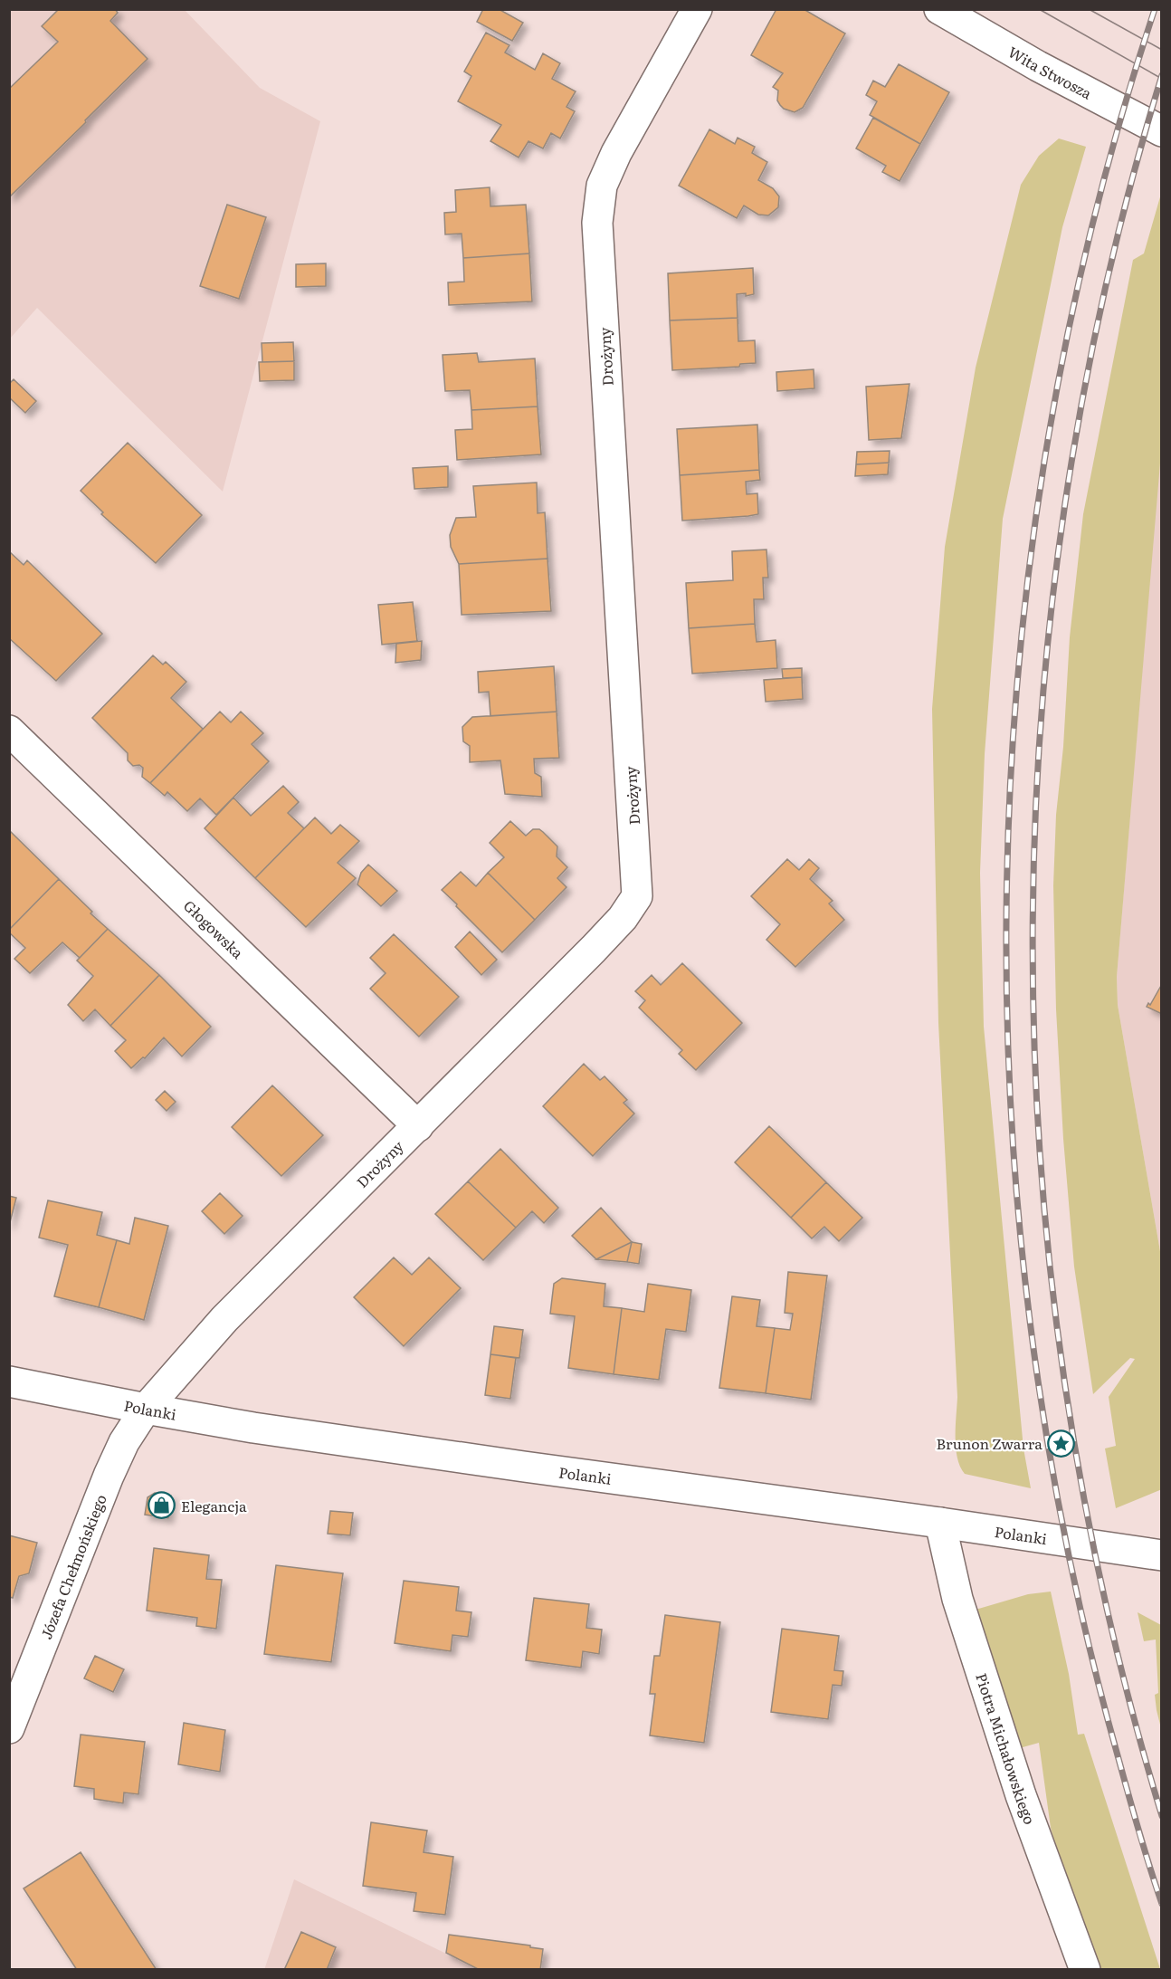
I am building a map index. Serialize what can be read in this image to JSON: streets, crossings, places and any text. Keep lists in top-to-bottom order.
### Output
{
  "streets": {
    "street": [
      "Wita Stwosza",
      "Drożyny",
      "Głogowska",
      "Polanki",
      "Józefa Chełmońskiego",
      "Piotra Michałowskiego"
    ]
  },
  "crossings": [
    ["Drożyny", "Głogowska"],
    ["Drożyny", "Polanki"],
    ["Drożyny", "Józefa Chełmońskiego"],
    ["Polanki", "Józefa Chełmońskiego"],
    ["Polanki", "Piotra Michałowskiego"]
  ],
  "places": {
    "place": ["Brunon Zwarra"],
    "shop": ["Elegancja"]
  }
}
